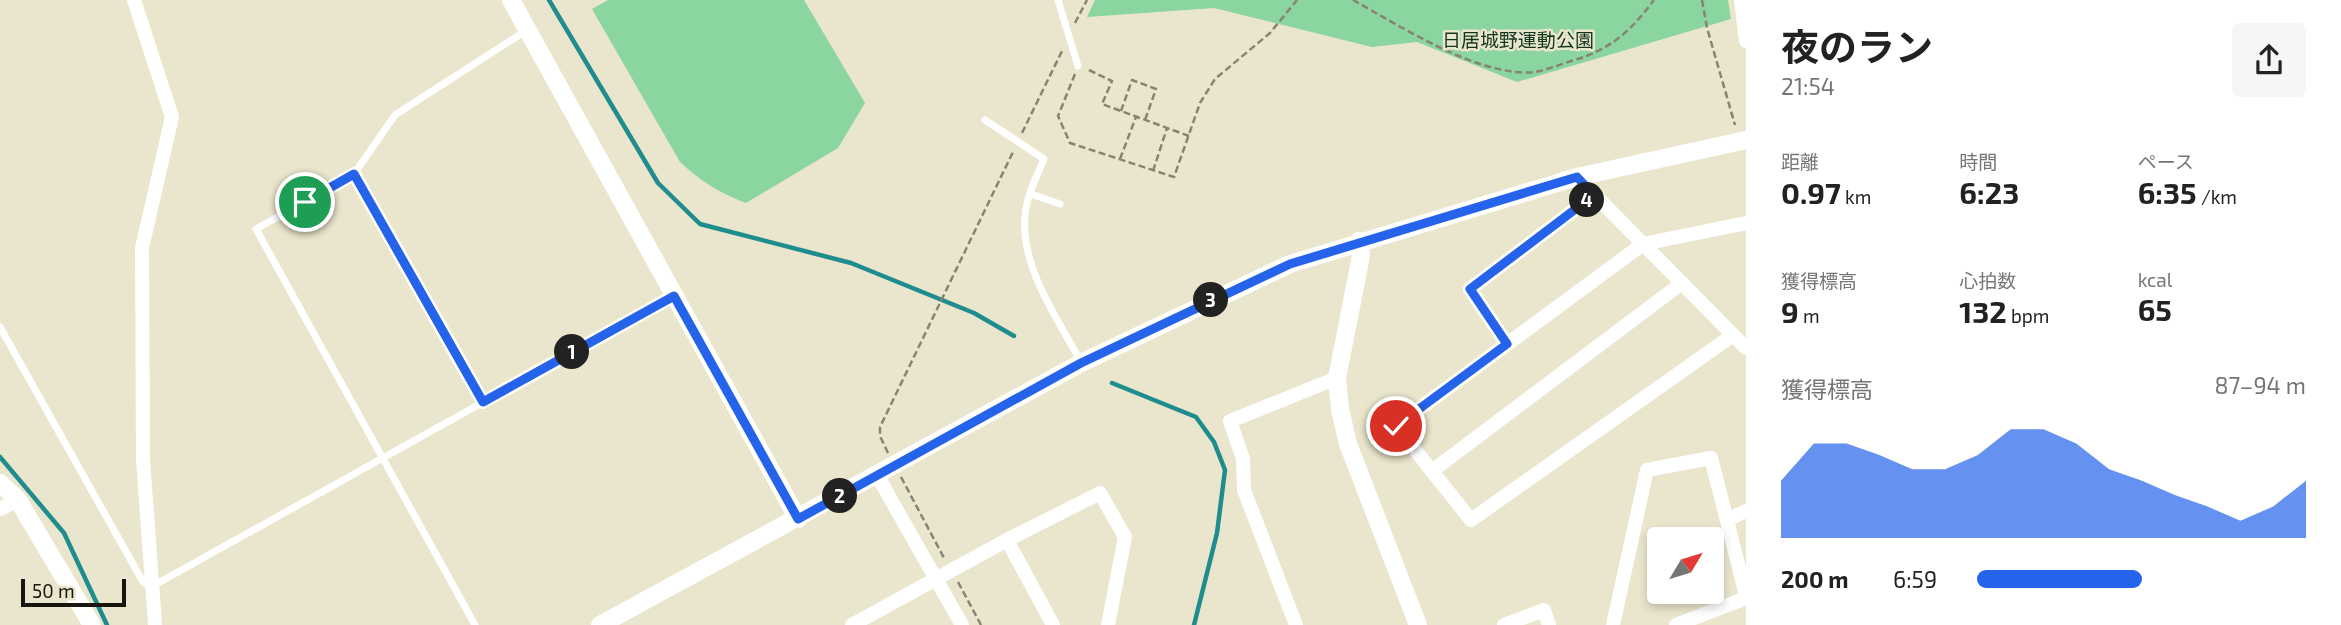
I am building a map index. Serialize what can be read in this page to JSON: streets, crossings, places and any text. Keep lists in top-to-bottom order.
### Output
{
  "parks": ["日居城野運動公園"],
  "scale_bar": "50 m",
  "north": "top right",
  "page": {
    "heading": ["夜のラン", "21:54"],
    "stats": [
      ["距離", "0.97 km"],
      ["時間", "6:23"],
      ["ペース", "6:35 /km"],
      ["獲得標高", "9 m"],
      ["心拍数", "132 bpm"],
      ["kcal", "65"]
    ],
    "pins": [
      "4",
      "3",
      "1",
      "2"
    ],
    "chart": ["獲得標高", "87–94 m"],
    "list": [
      {
        "name": "200 m",
        "note": "6:59"
      }
    ],
    "scale": "50 m"
  }
}
